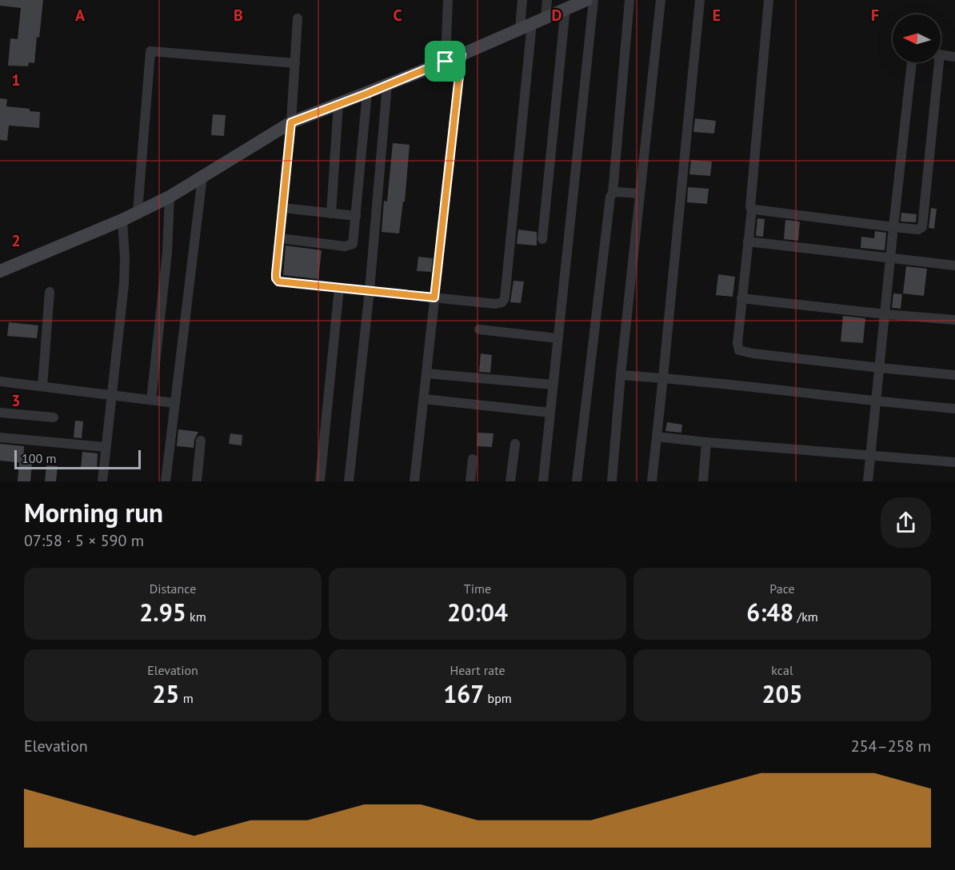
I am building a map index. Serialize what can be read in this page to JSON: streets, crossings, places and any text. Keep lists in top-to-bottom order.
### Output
{
  "scale_bar": "100 m",
  "north": "left",
  "page": {
    "scale": "100 m",
    "heading": ["Morning run", "07:58 · 5 × 590 m"],
    "stats": [
      ["Distance", "2.95 km"],
      ["Time", "20:04"],
      ["Pace", "6:48 /km"],
      ["Elevation", "25 m"],
      ["Heart rate", "167 bpm"],
      ["kcal", "205"]
    ],
    "chart": ["Elevation", "254–258 m"]
  },
  "grid": {
    "columns": [
      "A",
      "B",
      "C",
      "D",
      "E",
      "F"
    ],
    "rows": ["1", "2", "3"]
  }
}
